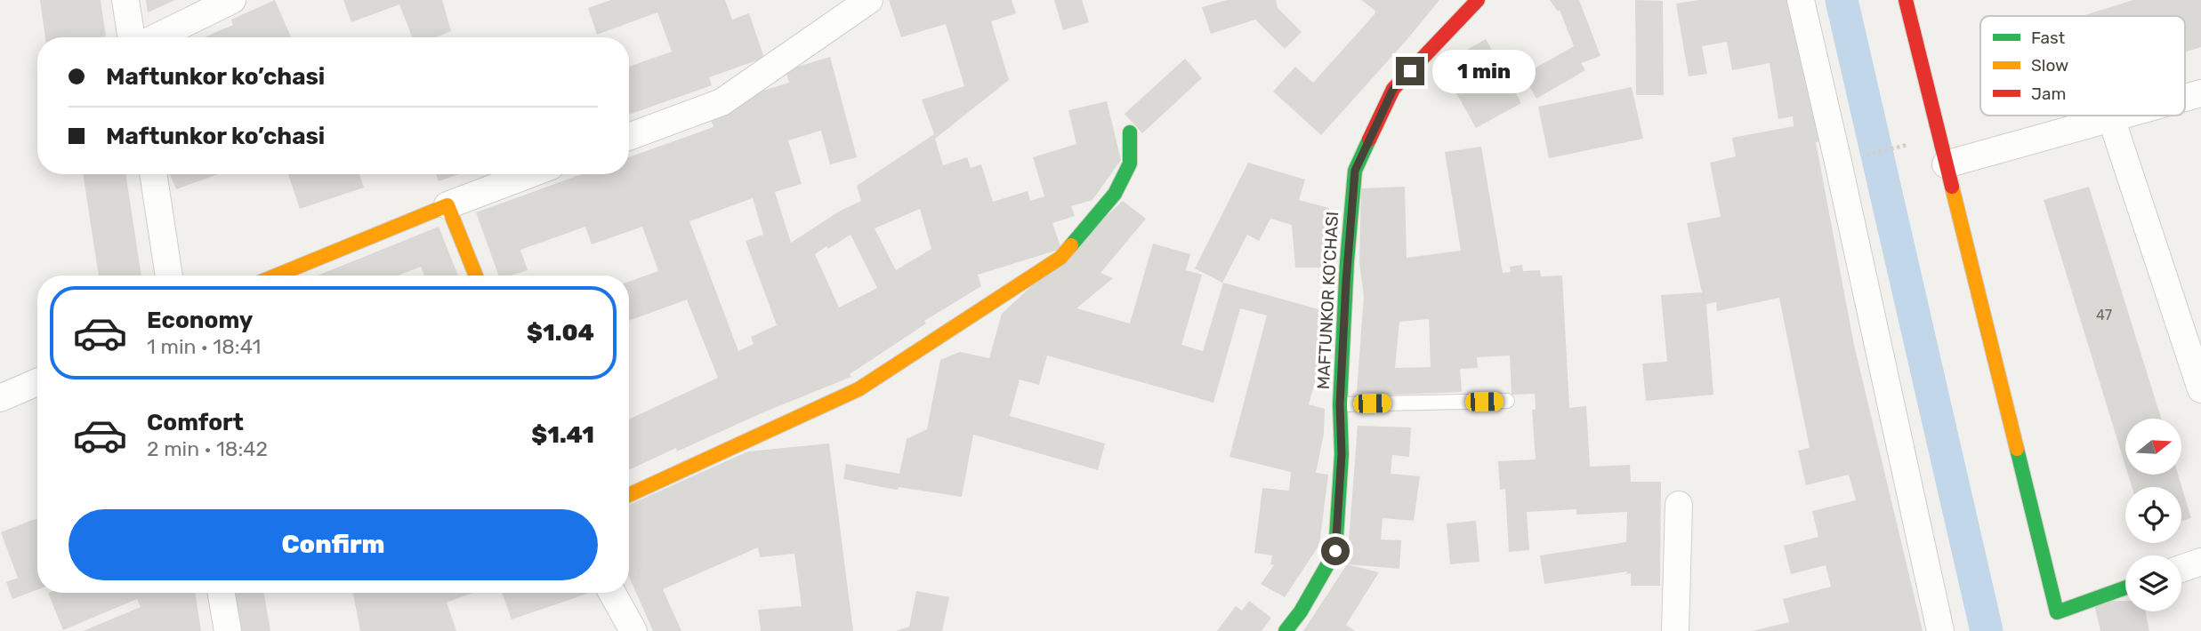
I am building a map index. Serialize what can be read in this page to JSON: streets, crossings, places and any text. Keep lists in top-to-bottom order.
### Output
{
  "streets": {
    "street": ["MAFTUNKOR KO’CHASI"]
  },
  "house_numbers": ["47"],
  "legend": ["Fast", "Slow", "Jam"],
  "north": "right",
  "page": {
    "banner": ["Maftunkor ko’chasi", "Maftunkor ko’chasi"],
    "bubble": "1 min",
    "list": [
      {
        "name": "Economy",
        "note": "1 min · 18:41",
        "value": "$1.04"
      },
      {
        "name": "Comfort",
        "note": "2 min · 18:42",
        "value": "$1.41"
      }
    ],
    "buttons": "Confirm"
  }
}
